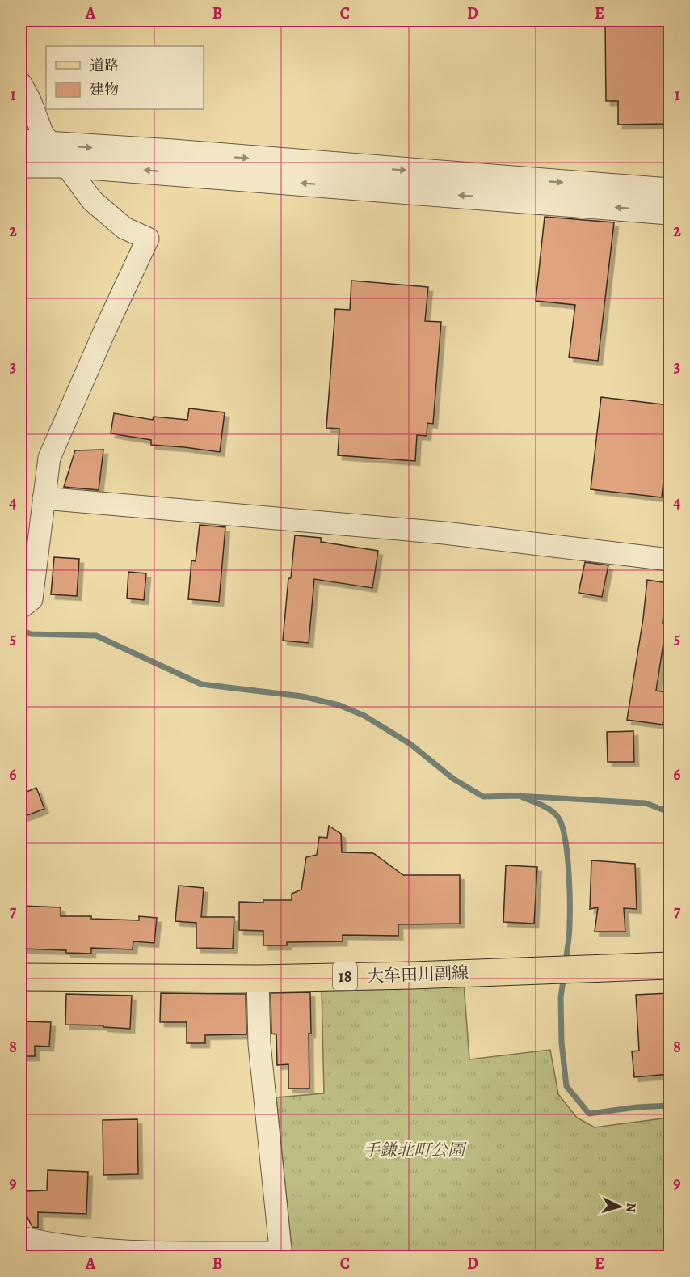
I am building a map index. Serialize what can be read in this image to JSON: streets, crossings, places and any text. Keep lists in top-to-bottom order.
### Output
{
  "streets": {
    "main road": ["大牟田川副線", "18"]
  },
  "parks": ["手鎌北町公園"],
  "legend": ["道路", "建物"],
  "north": "right",
  "grid": {
    "columns": [
      "A",
      "B",
      "C",
      "D",
      "E"
    ],
    "rows": [
      "1",
      "2",
      "3",
      "4",
      "5",
      "6",
      "7",
      "8",
      "9"
    ]
  }
}
